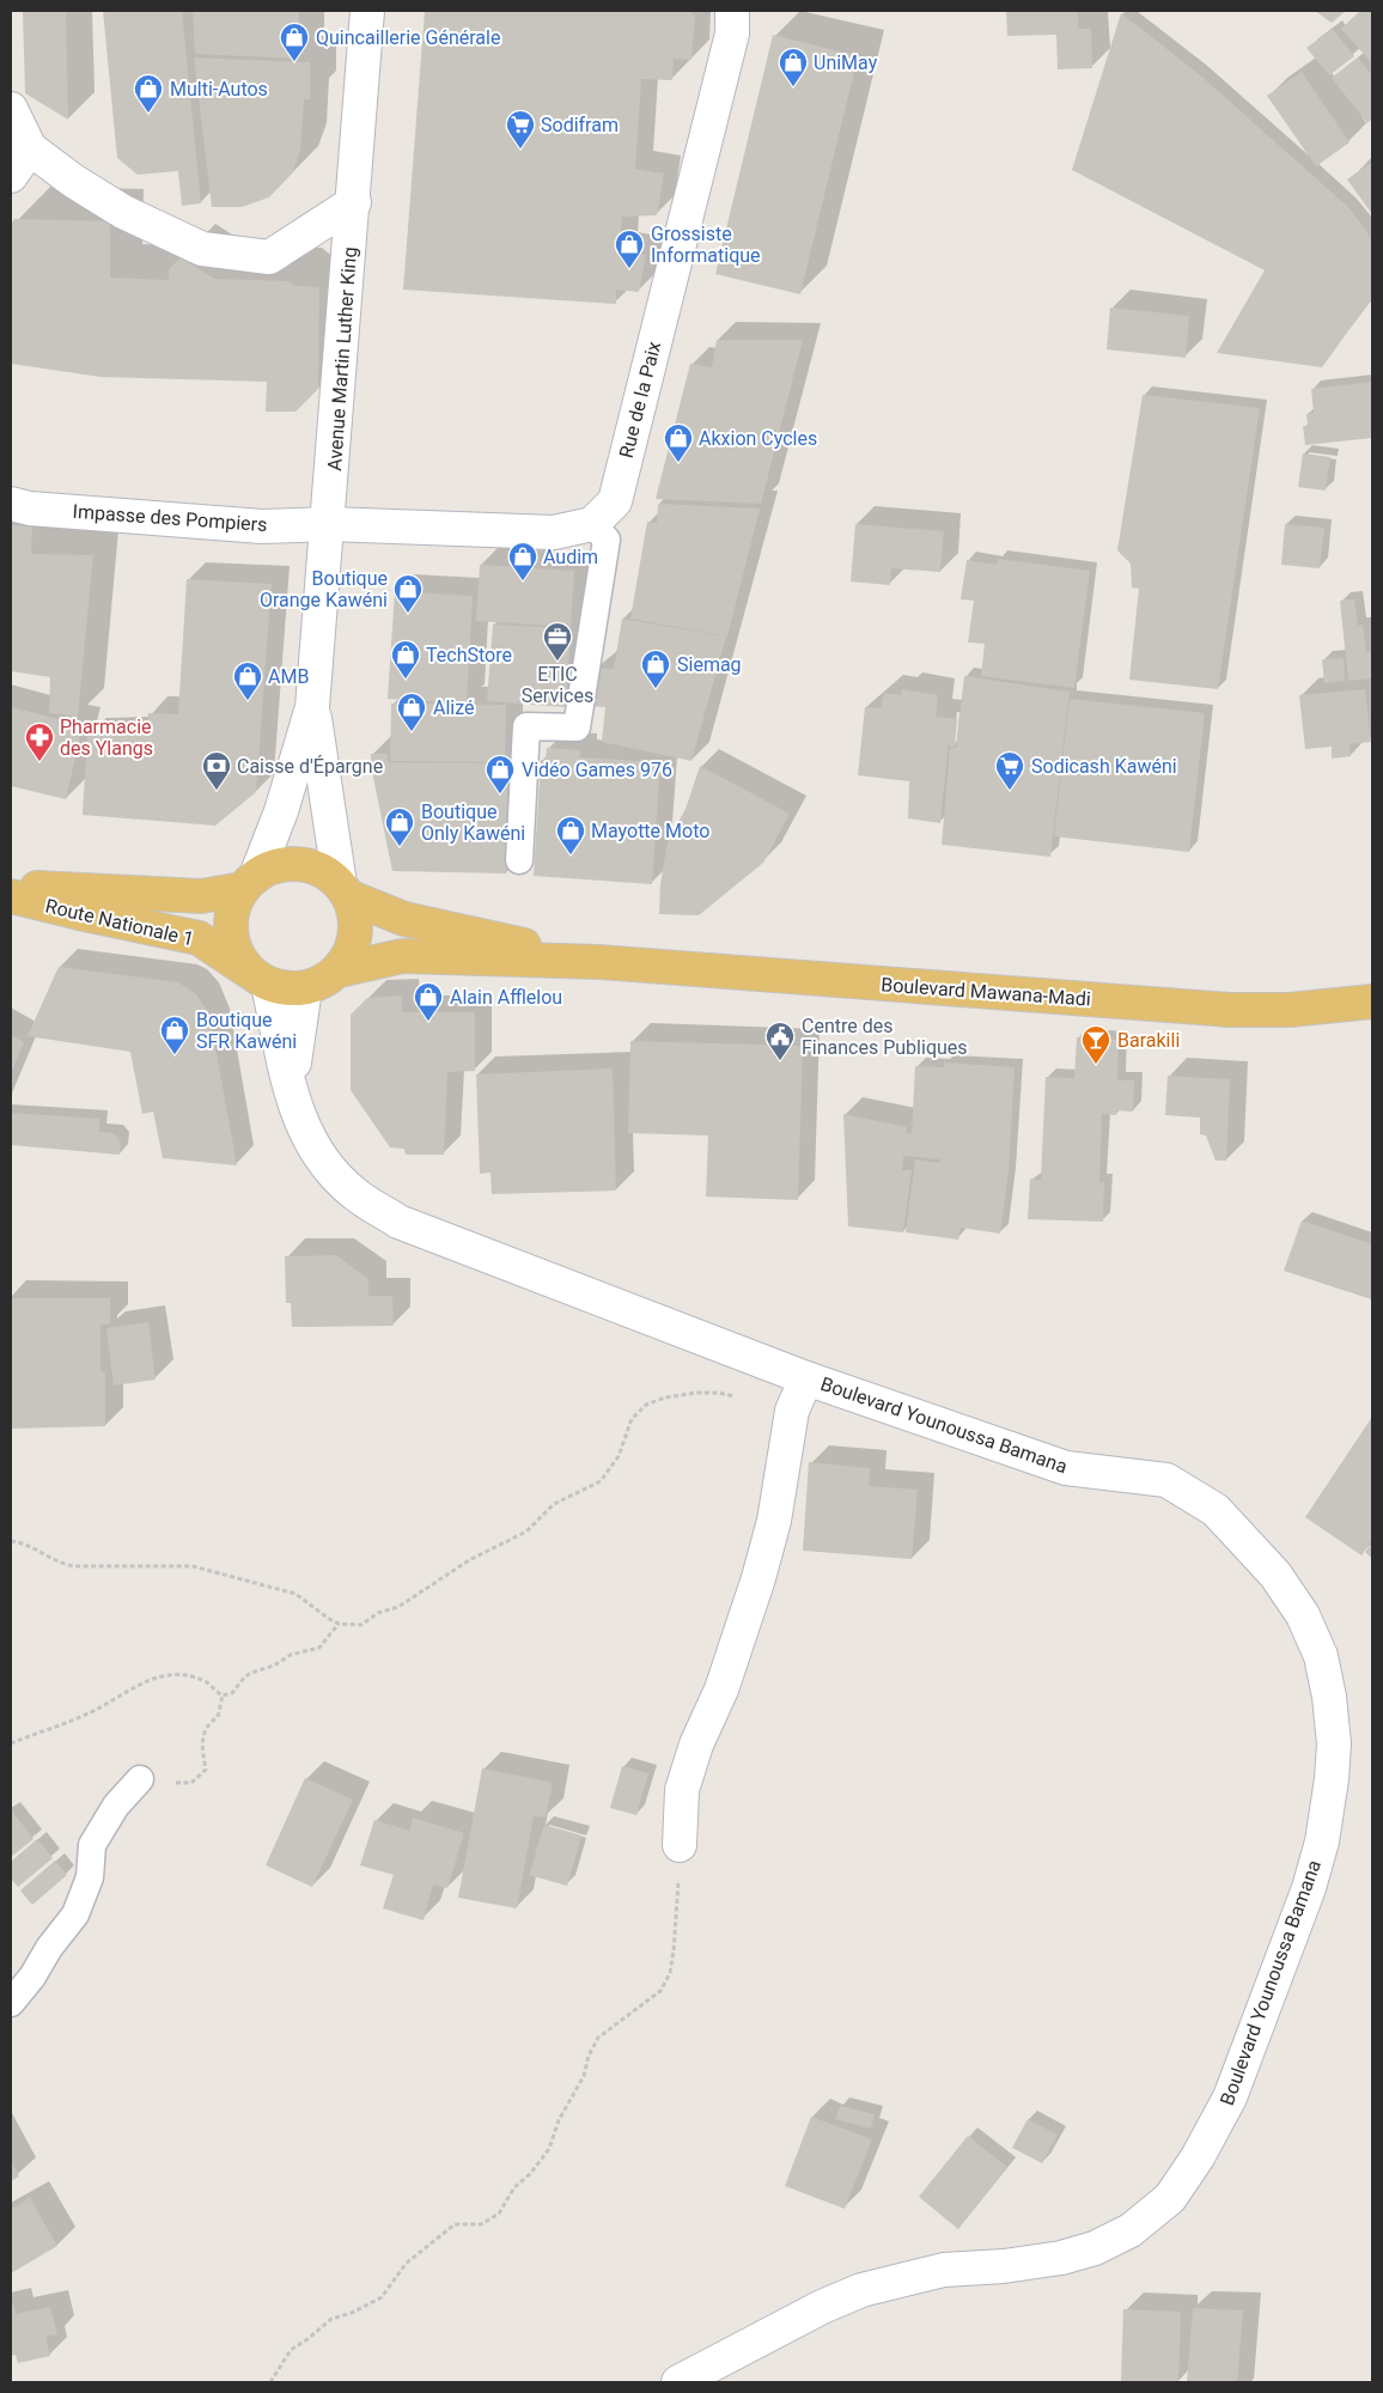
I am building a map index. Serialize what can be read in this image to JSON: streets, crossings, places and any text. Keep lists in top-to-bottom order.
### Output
{
  "streets": {
    "main road": ["Route Nationale 1", "Boulevard Mawana-Madi"],
    "street": [
      "Avenue Martin Luther King",
      "Rue de la Paix",
      "Impasse des Pompiers",
      "Boulevard Younoussa Bamana"
    ]
  },
  "crossings": [
    ["Avenue Martin Luther King", "Impasse des Pompiers"],
    ["Avenue Martin Luther King", "Route Nationale 1"],
    ["Avenue Martin Luther King", "Boulevard Mawana-Madi"],
    ["Avenue Martin Luther King", "Boulevard Younoussa Bamana"],
    ["Route Nationale 1", "Boulevard Mawana-Madi"],
    ["Route Nationale 1", "Boulevard Younoussa Bamana"],
    ["Boulevard Mawana-Madi", "Boulevard Younoussa Bamana"]
  ],
  "places": {
    "shop": [
      "Quincaillerie Générale",
      "UniMay",
      "Multi-Autos",
      "Grossiste Informatique",
      "Akxion Cycles",
      "Audim",
      "Boutique Orange Kawéni",
      "TechStore",
      "Siemag",
      "AMB",
      "Alizé",
      "Vidéo Games 976",
      "Boutique Only Kawéni",
      "Mayotte Moto",
      "Alain Afflelou",
      "Boutique SFR Kawéni"
    ],
    "supermarket": ["Sodifram", "Sodicash Kawéni"],
    "office": ["ETIC Services"],
    "pharmacy": ["Pharmacie des Ylangs"],
    "bank": ["Caisse d'Épargne"],
    "public building": ["Centre des Finances Publiques"],
    "bar": ["Barakili"]
  }
}
